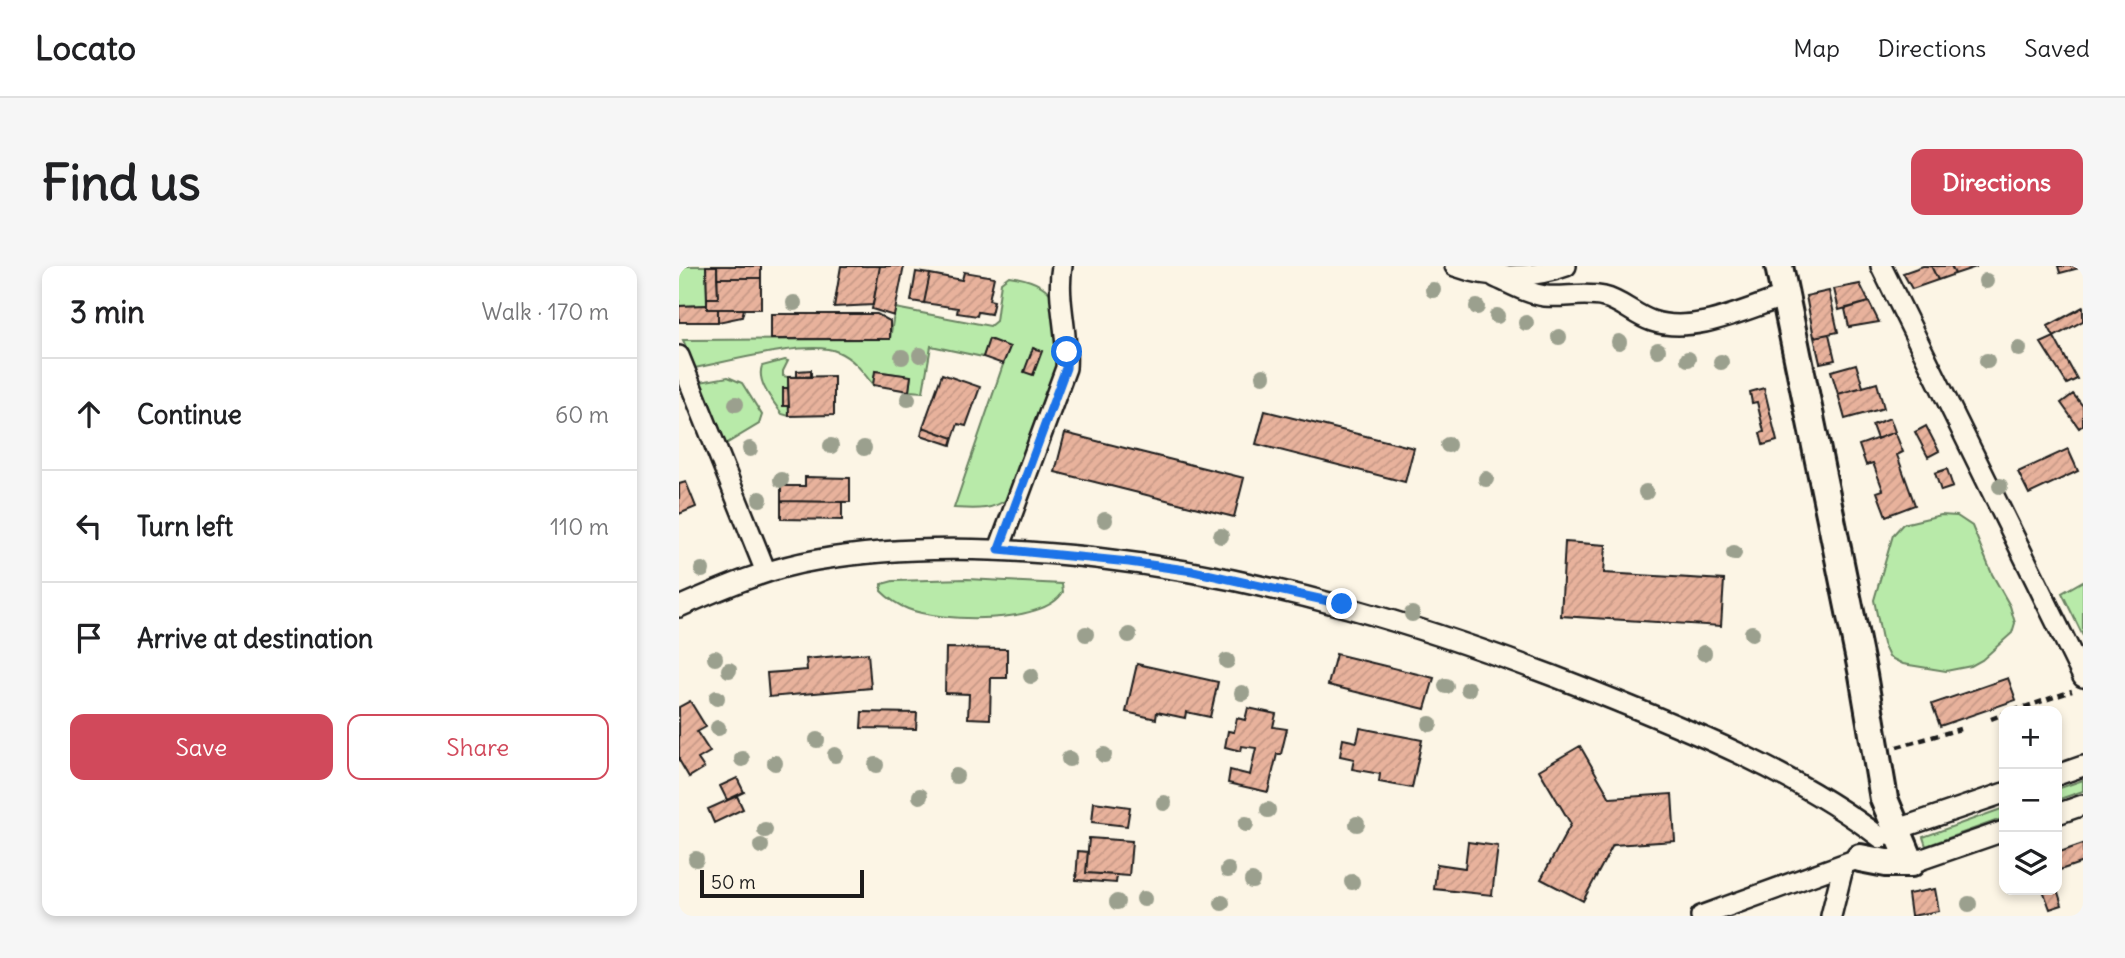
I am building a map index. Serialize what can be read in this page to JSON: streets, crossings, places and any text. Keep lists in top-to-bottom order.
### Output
{
  "scale_bar": "50 m",
  "page": {
    "header": "Locato",
    "nav": ["Map", "Directions", "Saved"],
    "buttons": [
      "Directions",
      ["Save", "Share"]
    ],
    "title": "Find us",
    "heading": ["3 min", "Walk · 170 m"],
    "list": [
      ["Continue", "60 m"],
      ["Turn left", "110 m"],
      "Arrive at destination"
    ],
    "map_buttons": ["+", "−"],
    "scale": "50 m"
  }
}
